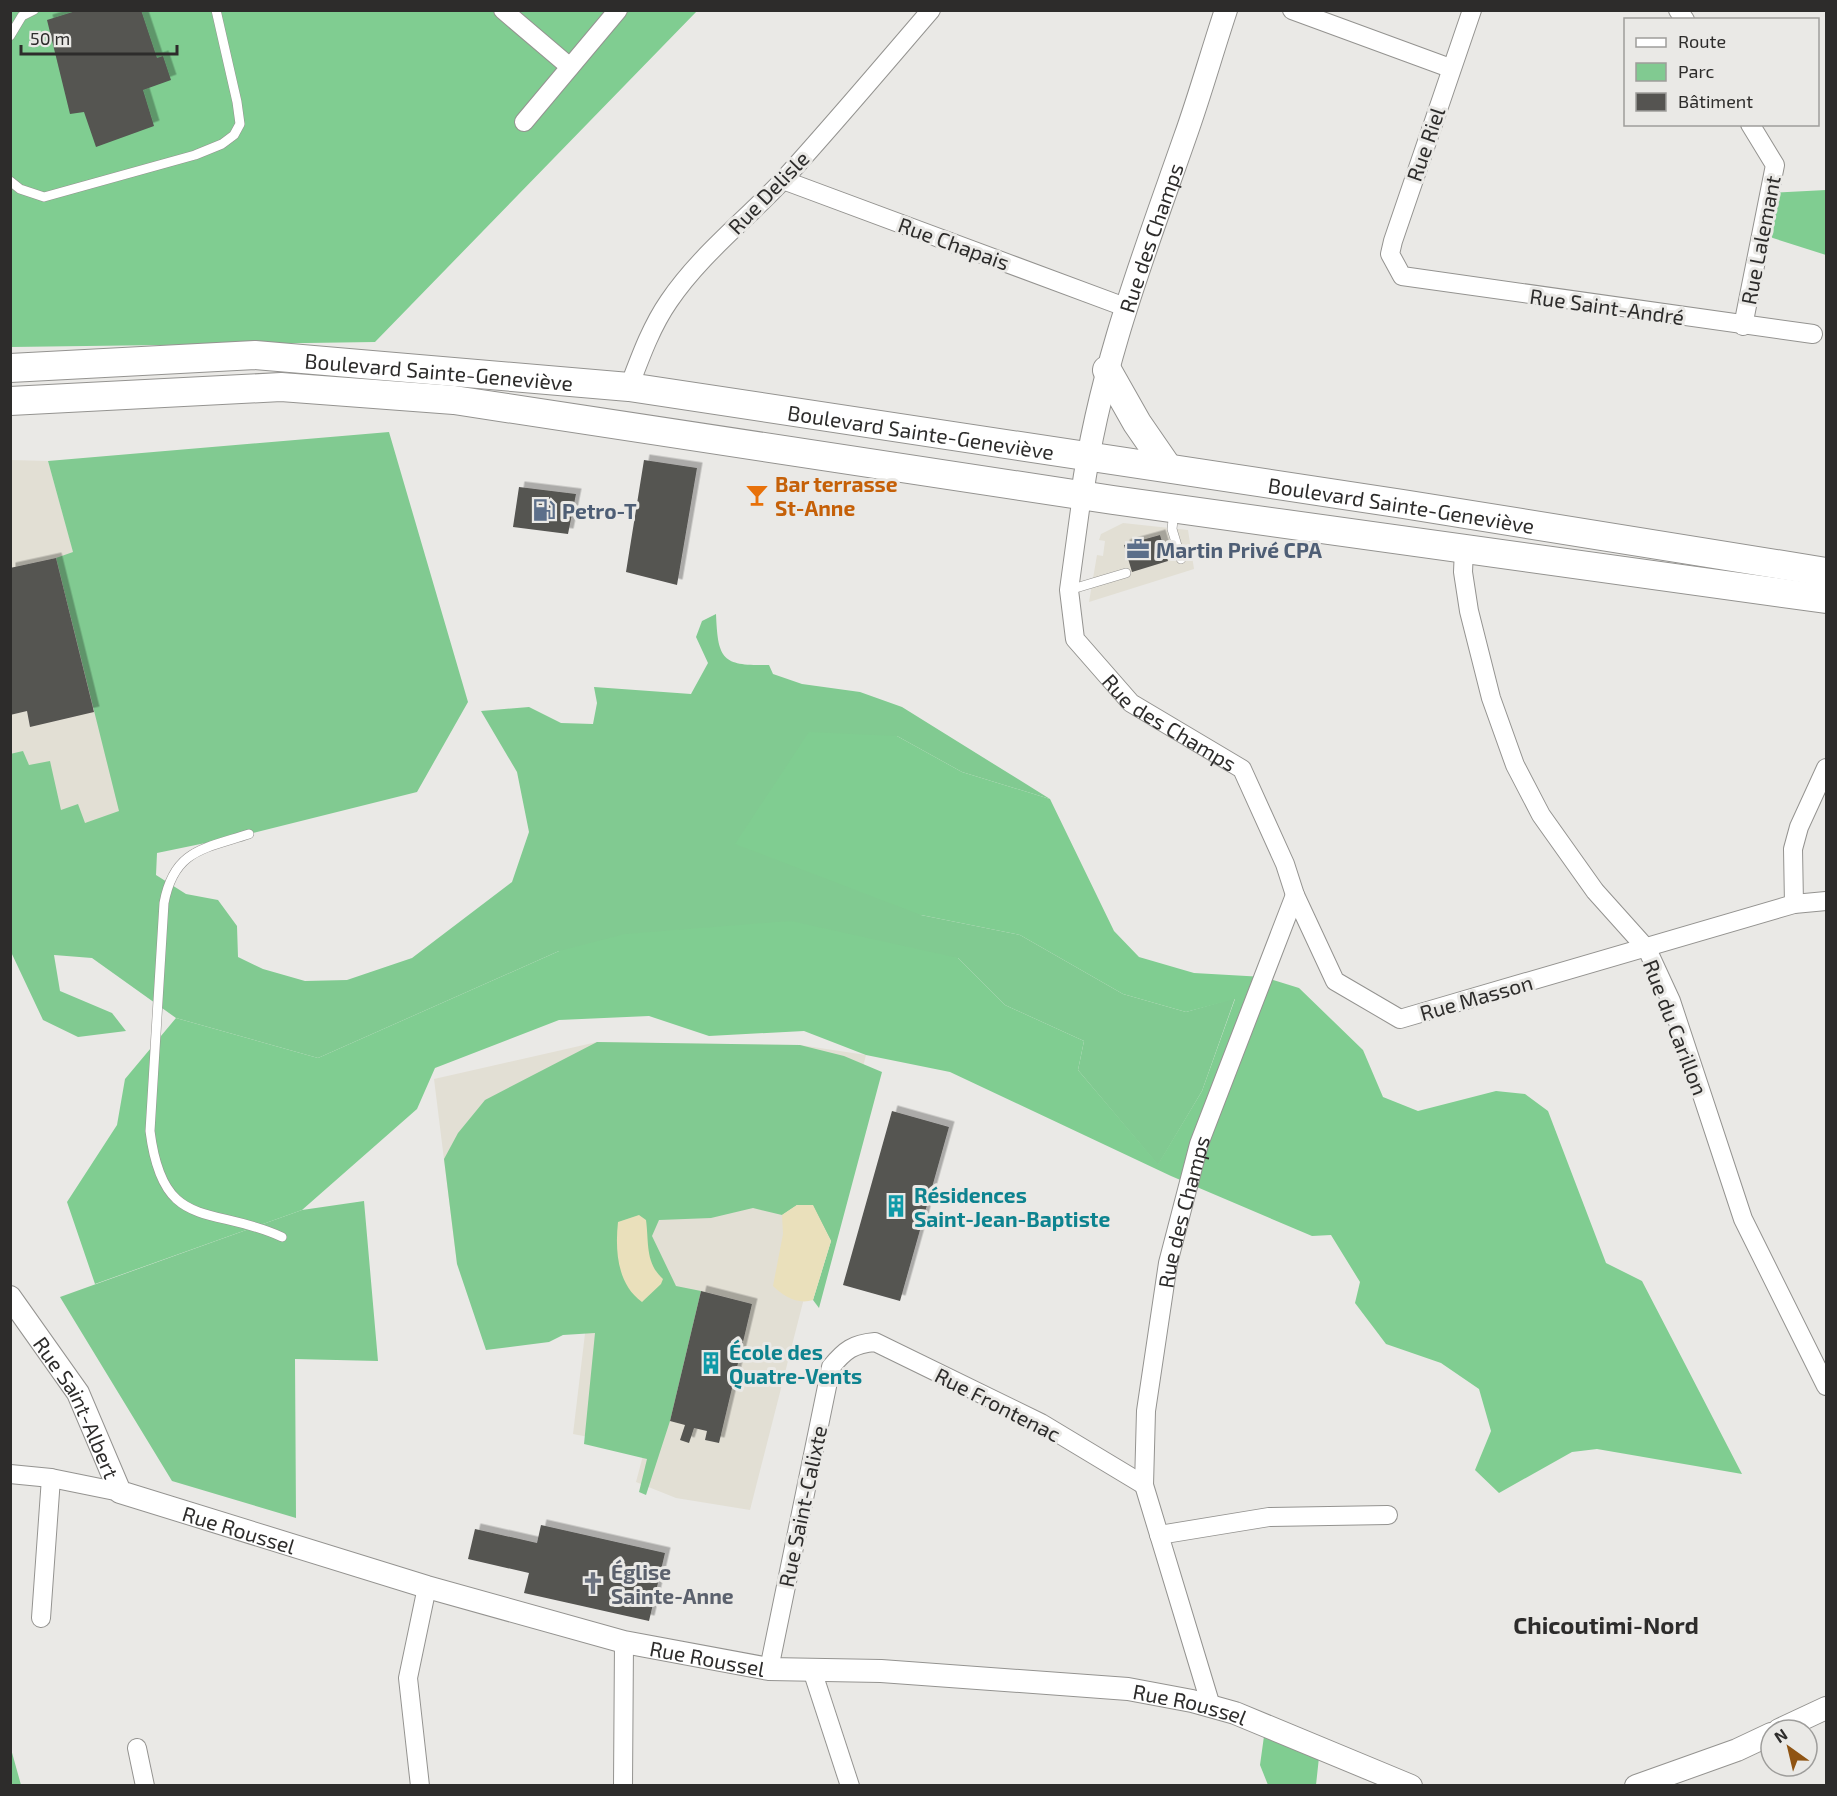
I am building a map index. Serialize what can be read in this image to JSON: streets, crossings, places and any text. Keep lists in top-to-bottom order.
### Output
{
  "streets": {
    "main road": ["Boulevard Sainte-Geneviève"],
    "street": [
      "Rue Riel",
      "Rue Delisle",
      "Rue des Champs",
      "Rue Lalemant",
      "Rue Chapais",
      "Rue Saint-André",
      "Rue Masson",
      "Rue du Carillon",
      "Rue Frontenac",
      "Rue Saint-Albert",
      "Rue Saint-Calixte",
      "Rue Roussel"
    ]
  },
  "crossings": [
    ["Rue Riel", "Rue Saint-André"],
    ["Rue Delisle", "Rue Chapais"],
    ["Rue Delisle", "Boulevard Sainte-Geneviève"],
    ["Rue des Champs", "Rue Chapais"],
    ["Rue des Champs", "Boulevard Sainte-Geneviève"],
    ["Rue des Champs", "Rue Masson"],
    ["Rue des Champs", "Rue Frontenac"],
    ["Rue des Champs", "Rue Roussel"],
    ["Rue Lalemant", "Rue Saint-André"],
    ["Boulevard Sainte-Geneviève", "Rue du Carillon"],
    ["Rue Masson", "Rue du Carillon"],
    ["Rue Frontenac", "Rue Saint-Calixte"],
    ["Rue Saint-Albert", "Rue Roussel"],
    ["Rue Saint-Calixte", "Rue Roussel"]
  ],
  "districts": ["Chicoutimi-Nord"],
  "places": {
    "bar": ["Bar terrasse St-Anne"],
    "fuel station": ["Petro-T"],
    "office": ["Martin Privé CPA"],
    "building": ["Résidences Saint-Jean-Baptiste", "École des Quatre-Vents"],
    "church": ["Église Sainte-Anne"]
  },
  "legend": ["Route", "Parc", "Bâtiment"],
  "scale_bar": "50 m",
  "north": "top left"
}
